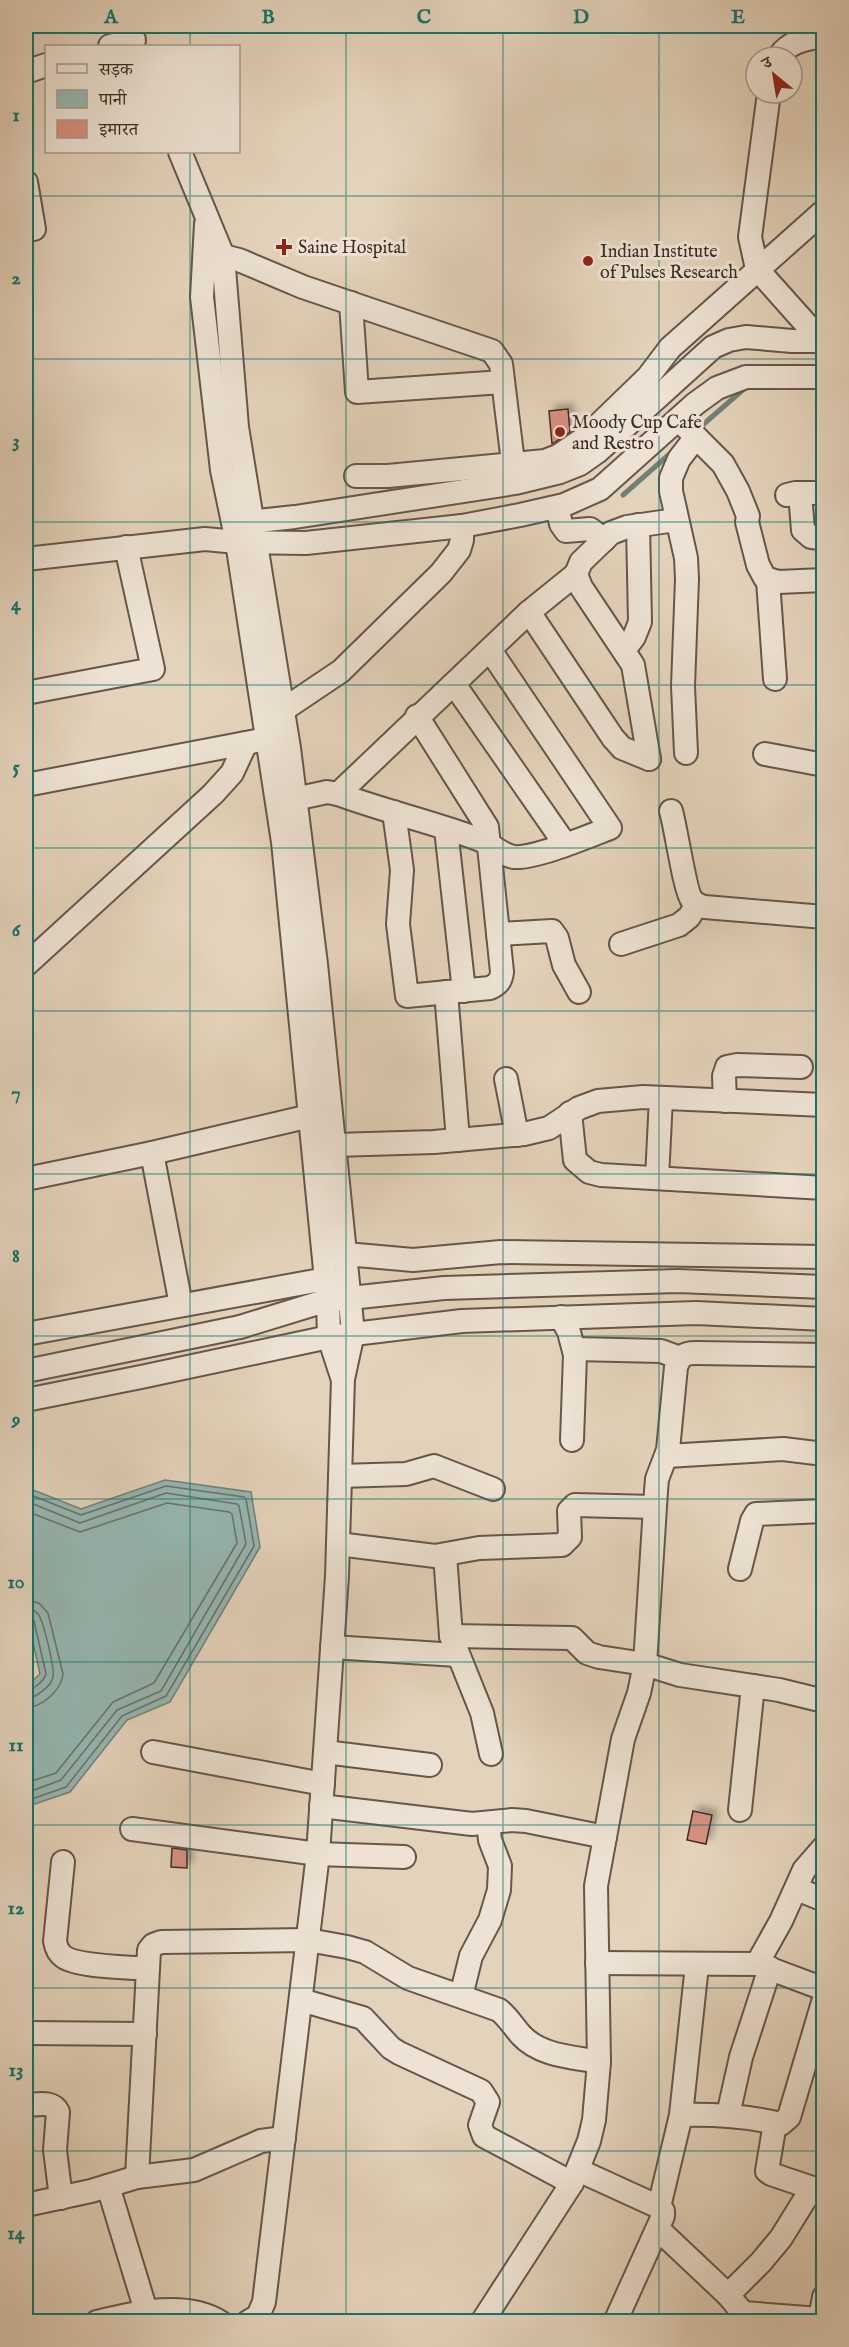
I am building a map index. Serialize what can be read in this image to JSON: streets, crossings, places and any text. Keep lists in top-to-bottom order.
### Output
{
  "places": {
    "health": ["Saine Hospital"],
    "other": ["Indian Institute of Pulses Research", "Moody Cup Cafe and Restro"]
  },
  "legend": ["सड़क", "पानी", "इमारत"],
  "north": "top left",
  "grid": {
    "columns": [
      "A",
      "B",
      "C",
      "D",
      "E"
    ],
    "rows": [
      "1",
      "2",
      "3",
      "4",
      "5",
      "6",
      "7",
      "8",
      "9",
      "10",
      "11",
      "12",
      "13",
      "14"
    ]
  }
}
